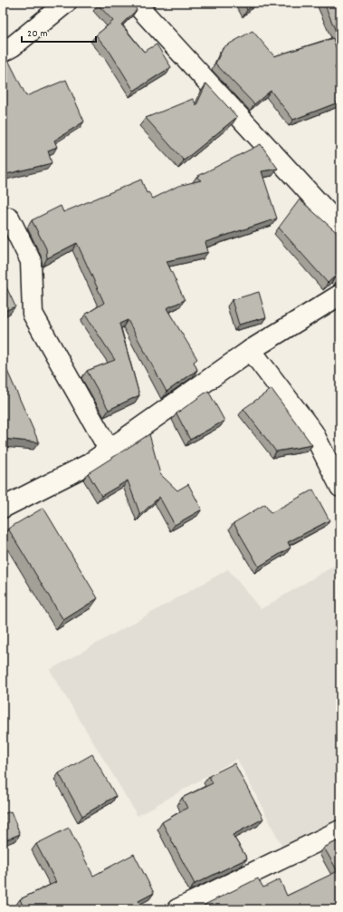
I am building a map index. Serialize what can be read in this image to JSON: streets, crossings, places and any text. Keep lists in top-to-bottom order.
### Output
{
  "scale_bar": "20 m"
}
